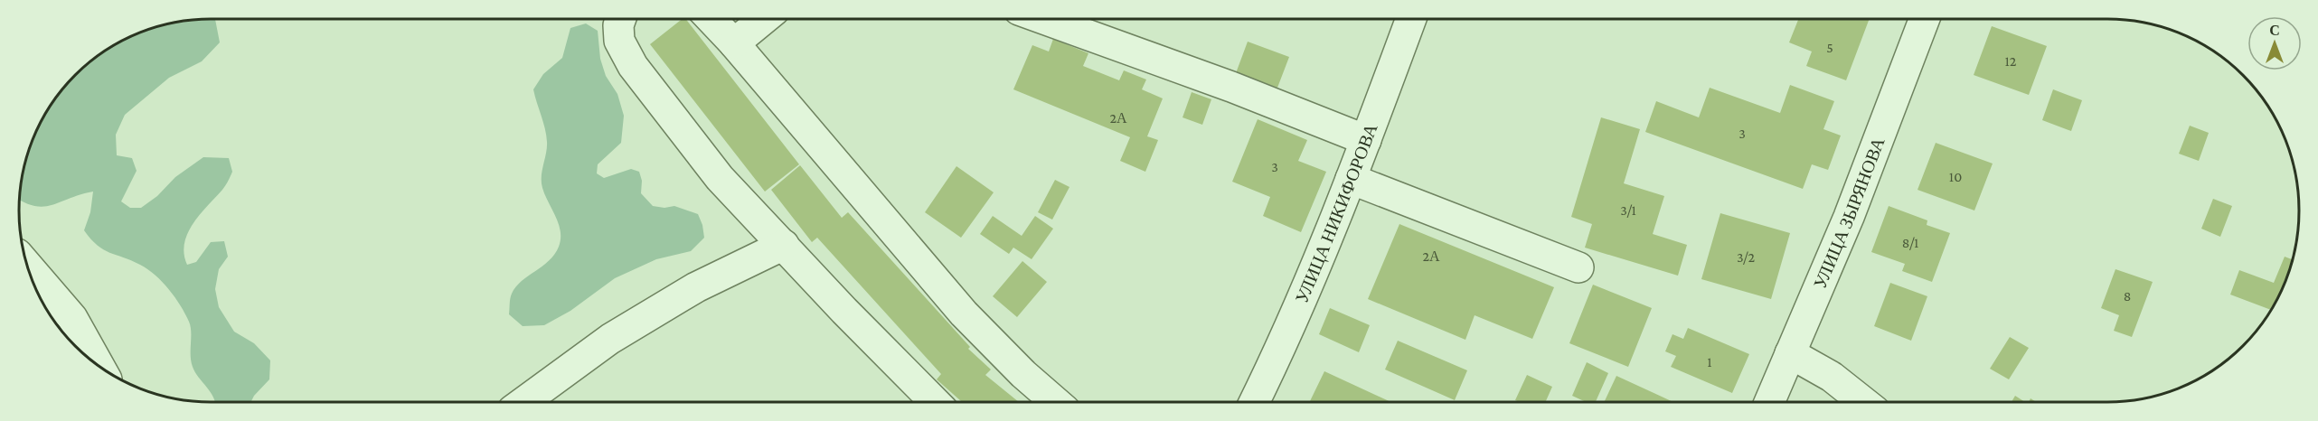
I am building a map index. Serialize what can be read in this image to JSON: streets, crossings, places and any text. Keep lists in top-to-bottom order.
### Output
{
  "streets": {
    "street": ["УЛИЦА НИКИФОРОВА", "УЛИЦА ЗЫРЯНОВА"]
  },
  "house_numbers": [
    "5",
    "12",
    "2А",
    "3",
    "3",
    "10",
    "3/1",
    "8/1",
    "2А",
    "3/2",
    "8",
    "1"
  ],
  "north": "top"
}
